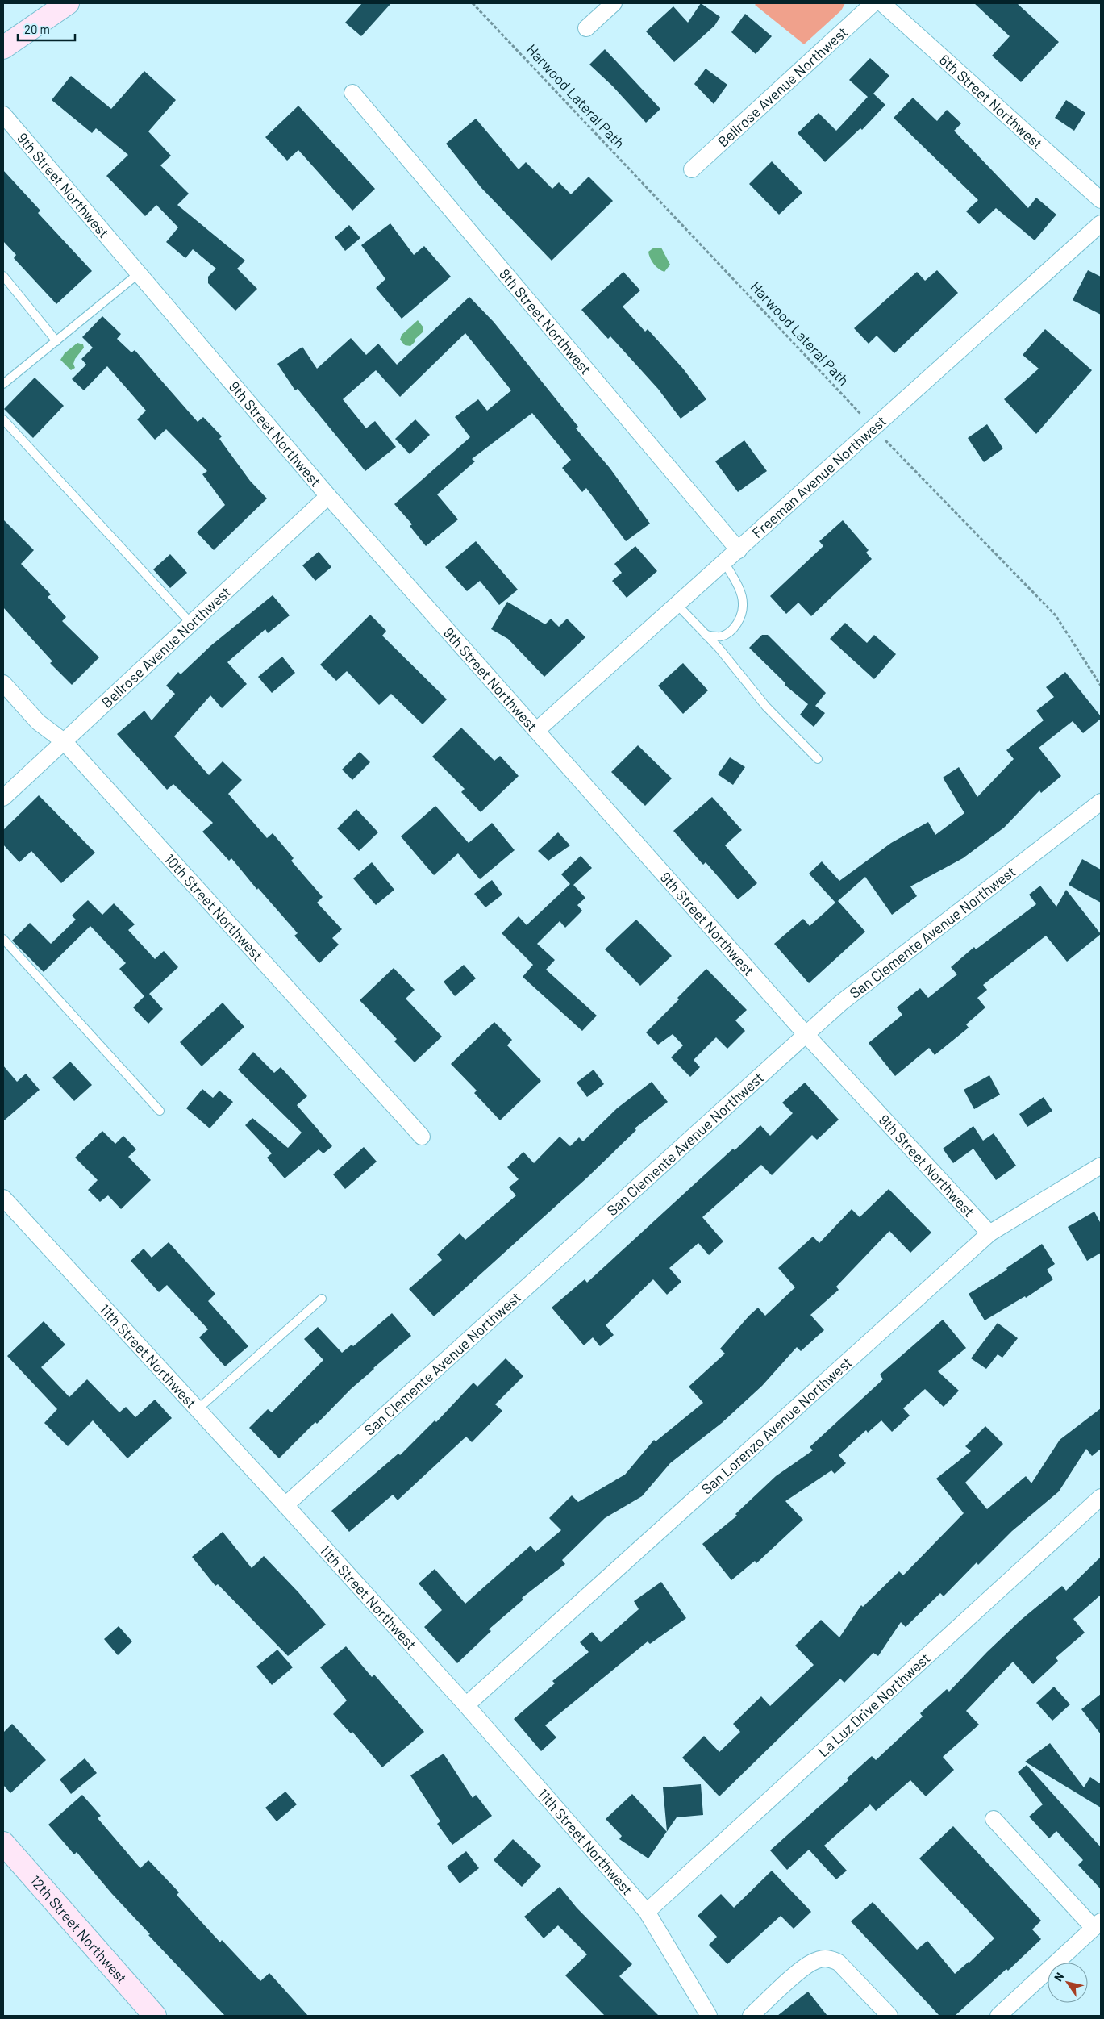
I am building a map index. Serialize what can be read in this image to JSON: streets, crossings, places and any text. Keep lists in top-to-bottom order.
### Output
{
  "streets": {
    "street": [
      "Bellrose Avenue Northwest",
      "6th Street Northwest",
      "9th Street Northwest",
      "8th Street Northwest",
      "Freeman Avenue Northwest",
      "10th Street Northwest",
      "San Clemente Avenue Northwest",
      "11th Street Northwest",
      "San Lorenzo Avenue Northwest",
      "La Luz Drive Northwest",
      "12th Street Northwest"
    ],
    "path": ["Harwood Lateral Path"]
  },
  "crossings": [
    ["Bellrose Avenue Northwest", "9th Street Northwest"],
    ["Bellrose Avenue Northwest", "10th Street Northwest"],
    ["Harwood Lateral Path", "Freeman Avenue Northwest"],
    ["9th Street Northwest", "Freeman Avenue Northwest"],
    ["9th Street Northwest", "San Clemente Avenue Northwest"],
    ["9th Street Northwest", "San Lorenzo Avenue Northwest"],
    ["8th Street Northwest", "Freeman Avenue Northwest"],
    ["San Clemente Avenue Northwest", "11th Street Northwest"],
    ["11th Street Northwest", "San Lorenzo Avenue Northwest"],
    ["11th Street Northwest", "La Luz Drive Northwest"]
  ],
  "scale_bar": "20 m",
  "north": "top left"
}
